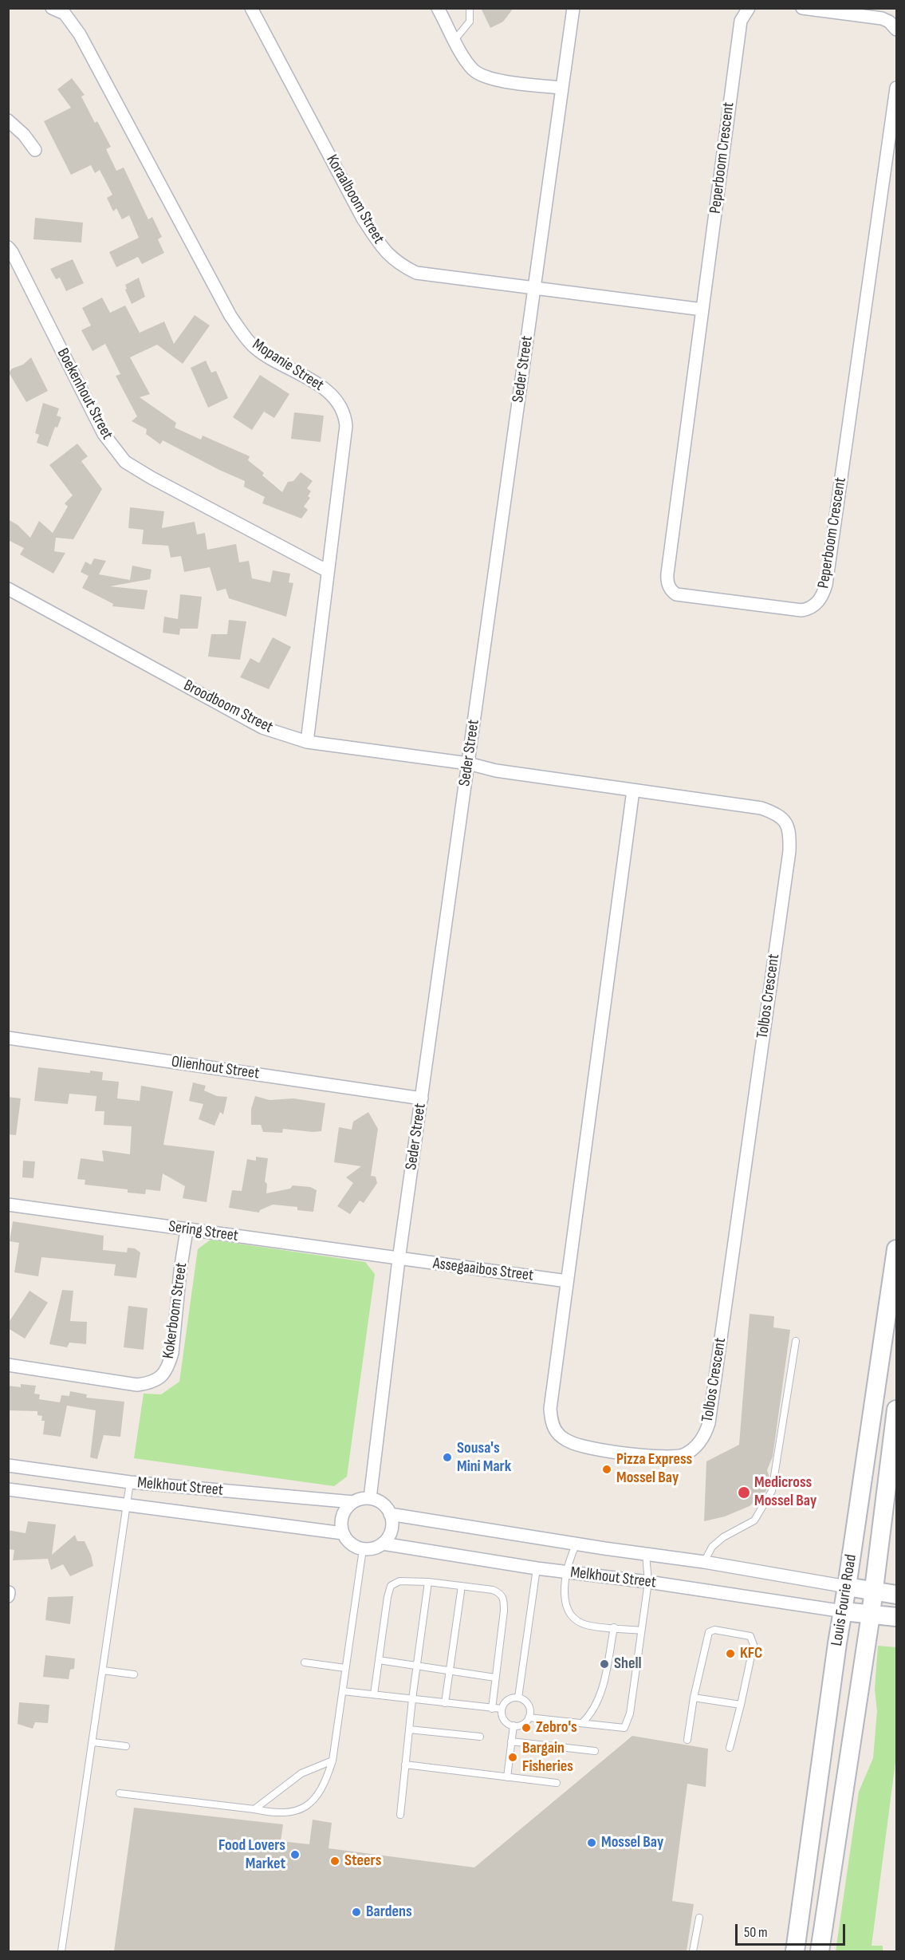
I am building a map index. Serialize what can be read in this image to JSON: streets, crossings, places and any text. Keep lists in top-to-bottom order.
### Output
{
  "streets": {
    "main road": ["Louis Fourie Road"],
    "street": [
      "Peperboom Crescent",
      "Koraalboom Street",
      "Mopanie Street",
      "Seder Street",
      "Boekenhout Street",
      "Broodboom Street",
      "Tolbos Crescent",
      "Olienhout Street",
      "Sering Street",
      "Assegaaibos Street",
      "Kokerboom Street",
      "Melkhout Street"
    ]
  },
  "crossings": [
    ["Koraalboom Street", "Seder Street"],
    ["Mopanie Street", "Boekenhout Street"],
    ["Mopanie Street", "Broodboom Street"],
    ["Seder Street", "Broodboom Street"],
    ["Seder Street", "Tolbos Crescent"],
    ["Seder Street", "Olienhout Street"],
    ["Seder Street", "Sering Street"],
    ["Seder Street", "Assegaaibos Street"],
    ["Seder Street", "Melkhout Street"],
    ["Broodboom Street", "Tolbos Crescent"],
    ["Tolbos Crescent", "Assegaaibos Street"],
    ["Sering Street", "Assegaaibos Street"],
    ["Sering Street", "Kokerboom Street"],
    ["Melkhout Street", "Louis Fourie Road"]
  ],
  "places": [
    "Sousa's Mini Mark",
    "Pizza Express Mossel Bay",
    "Medicross Mossel Bay",
    "KFC",
    "Shell",
    "Zebro's",
    "Bargain Fisheries",
    "Mossel Bay",
    "Food Lovers Market",
    "Steers",
    "Bardens"
  ],
  "scale_bar": "50 m"
}
